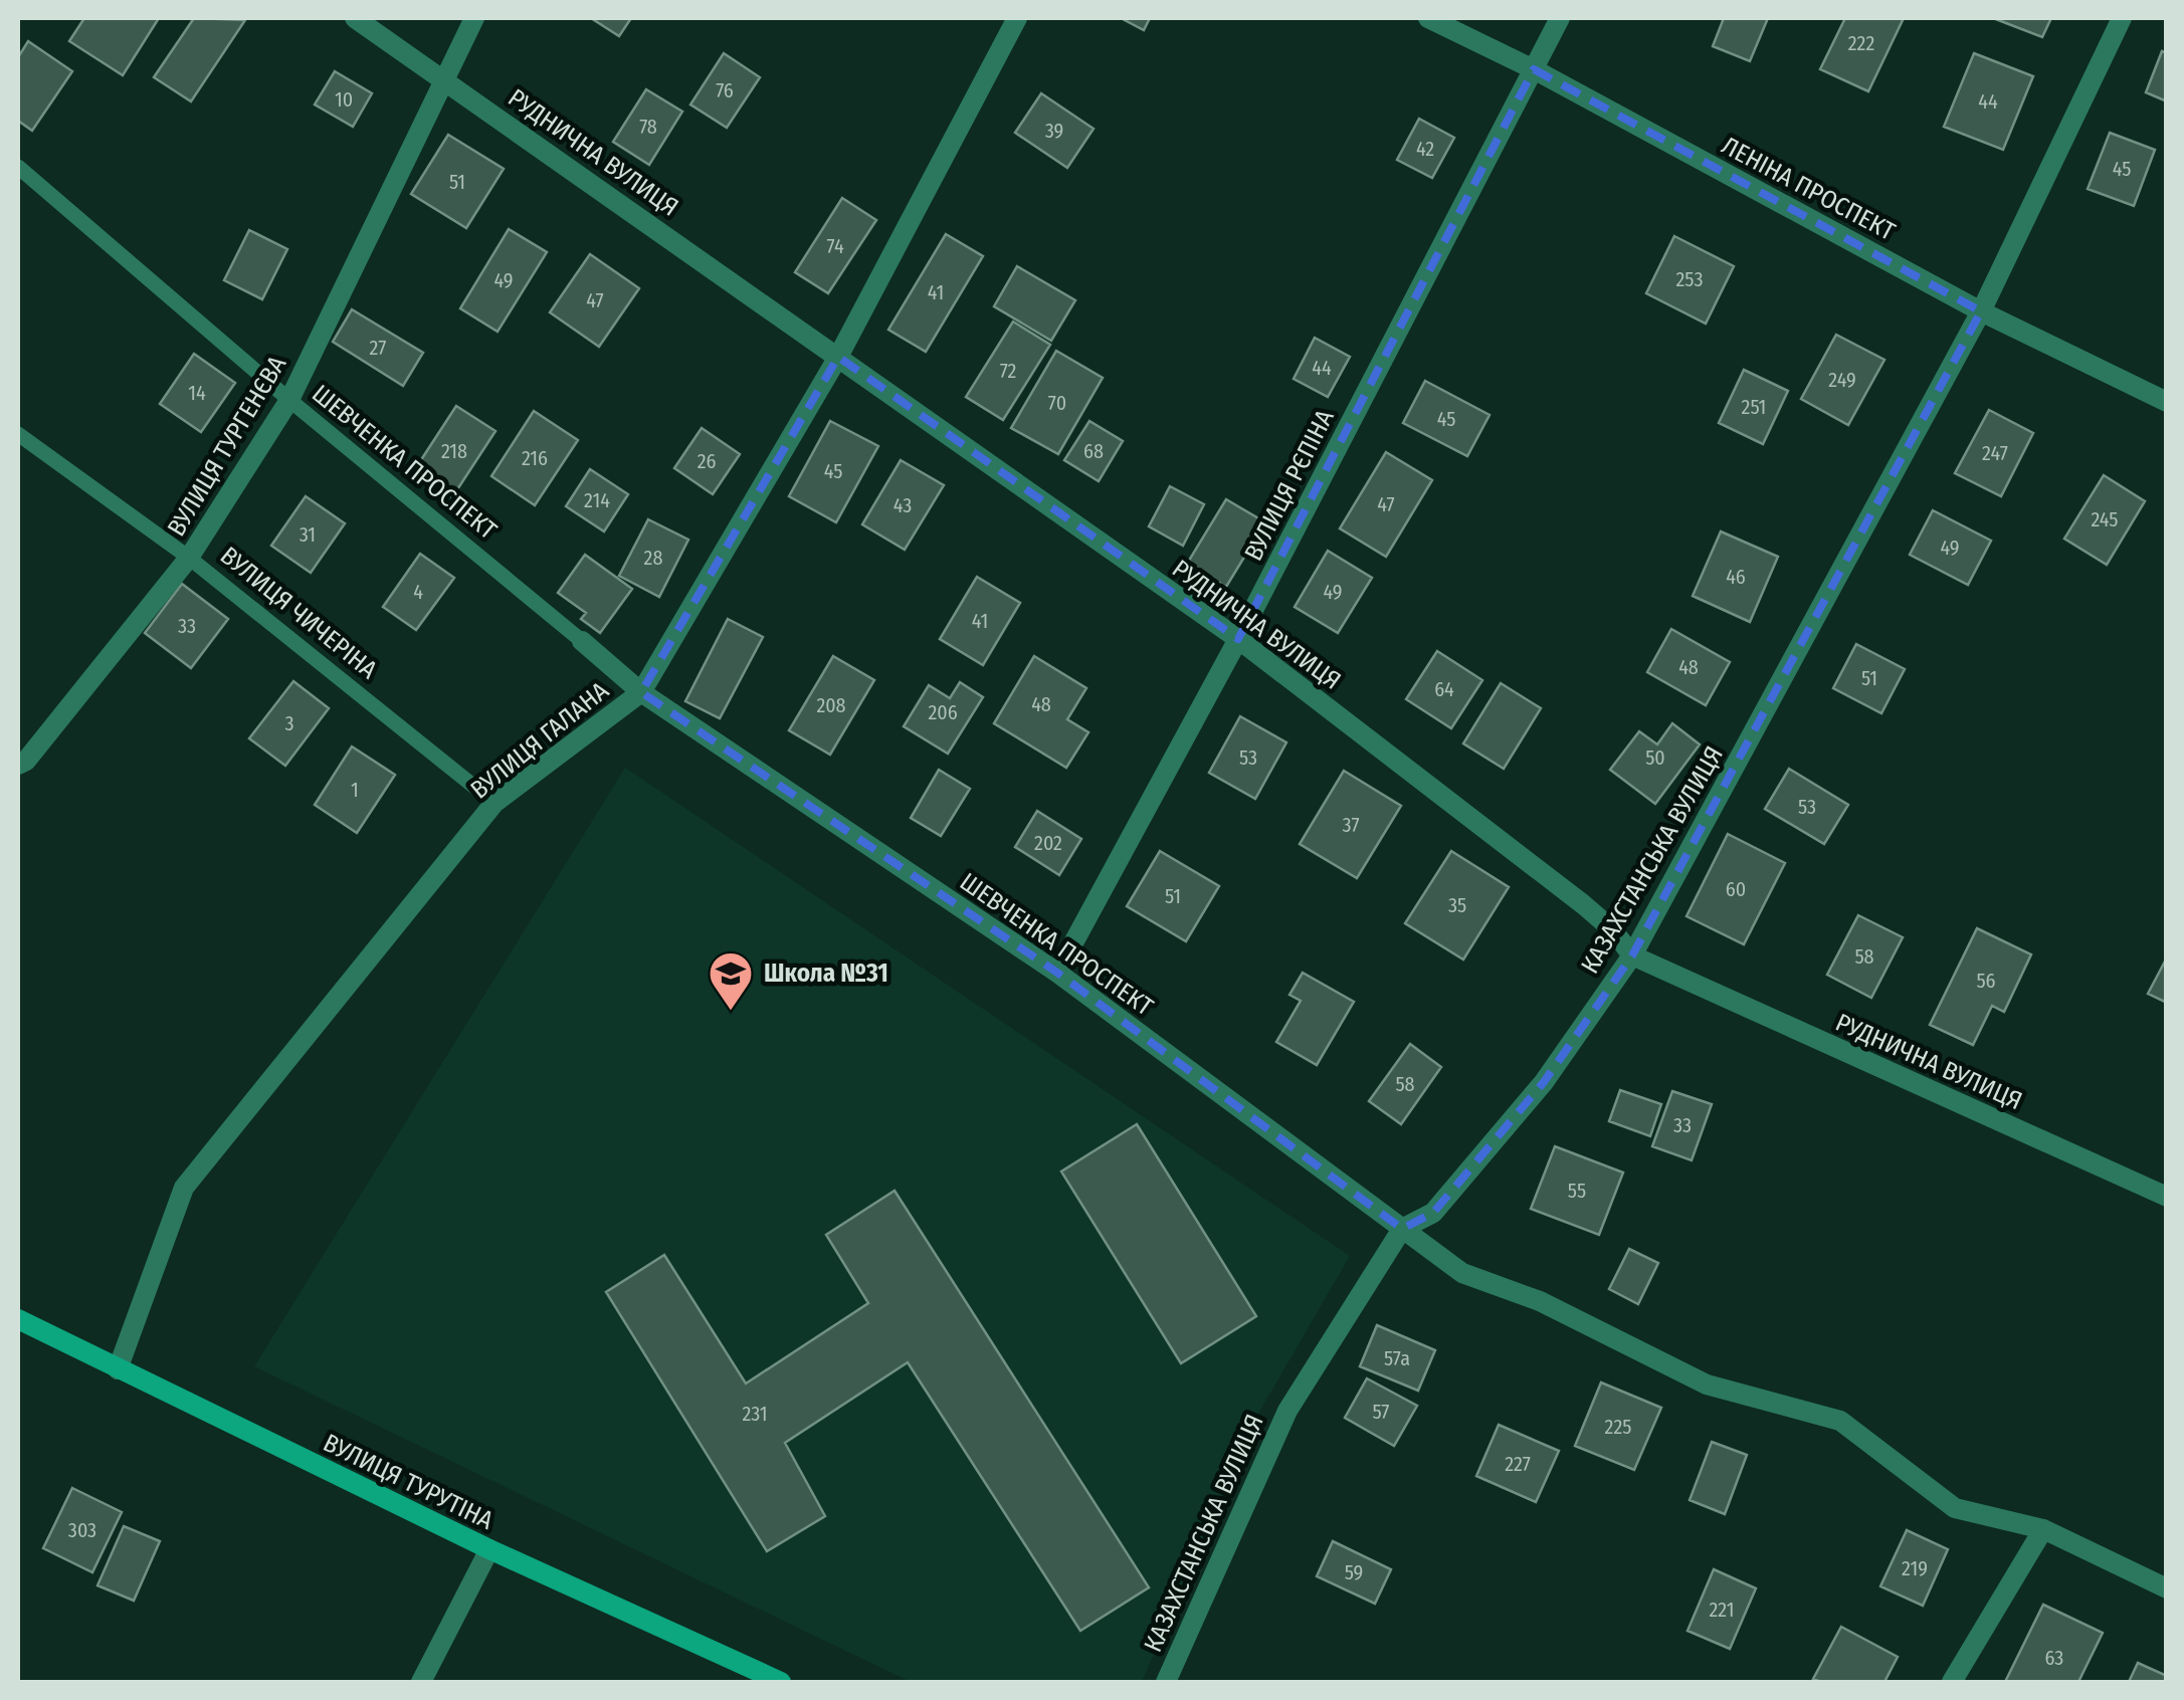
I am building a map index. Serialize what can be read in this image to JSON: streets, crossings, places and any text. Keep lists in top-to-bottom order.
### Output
{
  "streets": {
    "street": [
      "РУДНИЧНА ВУЛИЦЯ",
      "ЛЕНІНА ПРОСПЕКТ",
      "ВУЛИЦЯ ТУРГЕНЄВА",
      "ШЕВЧЕНКА ПРОСПЕКТ",
      "ВУЛИЦЯ РЄПІНА",
      "ВУЛИЦЯ ГАЛАНА",
      "КАЗАХСТАНСЬКА ВУЛИЦЯ",
      "ВУЛИЦЯ ТУРУТІНА"
    ],
    "lane": ["ВУЛИЦЯ ЧИЧЕРІНА"]
  },
  "crossings": [
    ["РУДНИЧНА ВУЛИЦЯ", "ВУЛИЦЯ ТУРГЕНЄВА"],
    ["РУДНИЧНА ВУЛИЦЯ", "ВУЛИЦЯ РЄПІНА"],
    ["РУДНИЧНА ВУЛИЦЯ", "ВУЛИЦЯ ГАЛАНА"],
    ["РУДНИЧНА ВУЛИЦЯ", "КАЗАХСТАНСЬКА ВУЛИЦЯ"],
    ["ЛЕНІНА ПРОСПЕКТ", "ВУЛИЦЯ РЄПІНА"],
    ["ЛЕНІНА ПРОСПЕКТ", "КАЗАХСТАНСЬКА ВУЛИЦЯ"],
    ["ВУЛИЦЯ ТУРГЕНЄВА", "ШЕВЧЕНКА ПРОСПЕКТ"],
    ["ВУЛИЦЯ ТУРГЕНЄВА", "ВУЛИЦЯ ЧИЧЕРІНА"],
    ["ШЕВЧЕНКА ПРОСПЕКТ", "ВУЛИЦЯ РЄПІНА"],
    ["ШЕВЧЕНКА ПРОСПЕКТ", "ВУЛИЦЯ ГАЛАНА"],
    ["ШЕВЧЕНКА ПРОСПЕКТ", "КАЗАХСТАНСЬКА ВУЛИЦЯ"],
    ["ВУЛИЦЯ ЧИЧЕРІНА", "ВУЛИЦЯ ГАЛАНА"],
    ["ВУЛИЦЯ ГАЛАНА", "ВУЛИЦЯ ТУРУТІНА"]
  ],
  "places": {
    "school or university": ["Школа №31"]
  },
  "house_numbers": [
    "222",
    "76",
    "10",
    "44",
    "78",
    "39",
    "42",
    "45",
    "51",
    "74",
    "253",
    "49",
    "41",
    "47",
    "27",
    "44",
    "72",
    "249",
    "14",
    "70",
    "251",
    "45",
    "218",
    "68",
    "247",
    "216",
    "26",
    "45",
    "214",
    "47",
    "43",
    "245",
    "31",
    "49",
    "28",
    "46",
    "4",
    "49",
    "41",
    "33",
    "48",
    "51",
    "64",
    "48",
    "208",
    "206",
    "3",
    "53",
    "50",
    "1",
    "53",
    "37",
    "202",
    "60",
    "51",
    "35",
    "58",
    "56",
    "58",
    "33",
    "55",
    "57а",
    "57",
    "231",
    "225",
    "227",
    "303",
    "219",
    "59",
    "221",
    "63"
  ]
}
